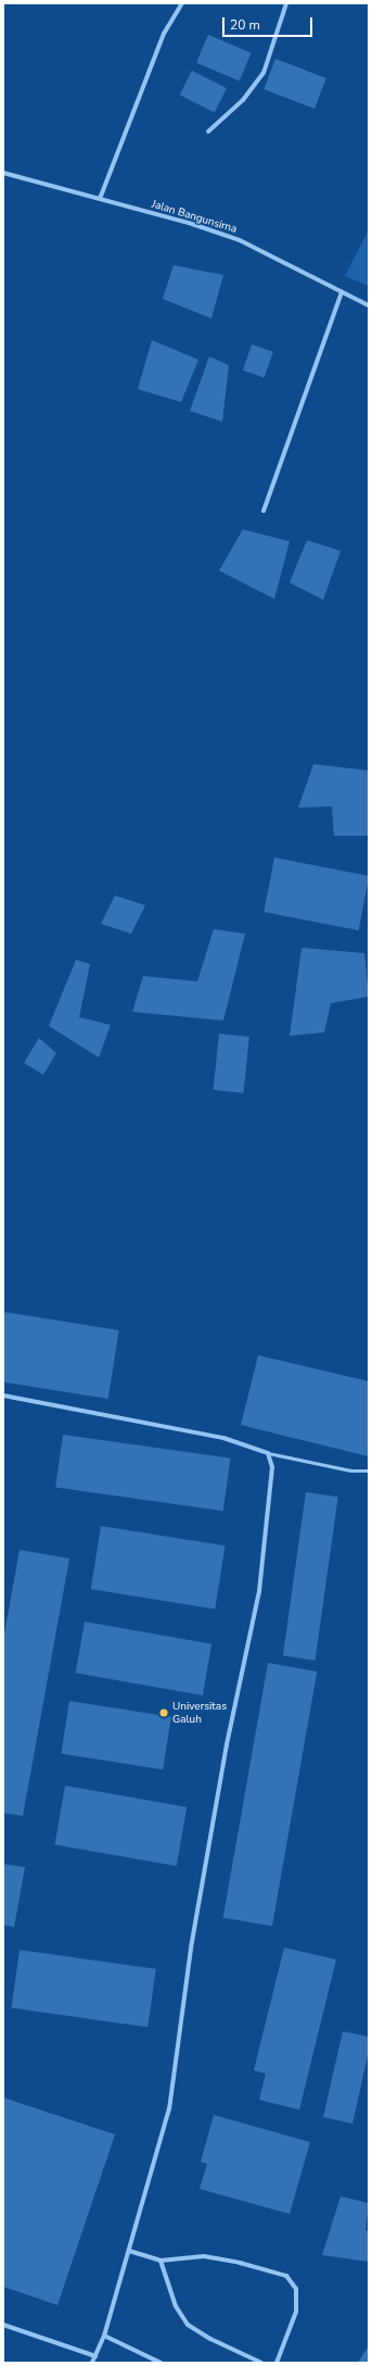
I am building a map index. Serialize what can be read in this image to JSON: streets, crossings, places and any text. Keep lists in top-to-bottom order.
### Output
{
  "streets": {
    "street": ["Jalan Bangunsirna"]
  },
  "places": ["Universitas Galuh"],
  "scale_bar": "20 m"
}
